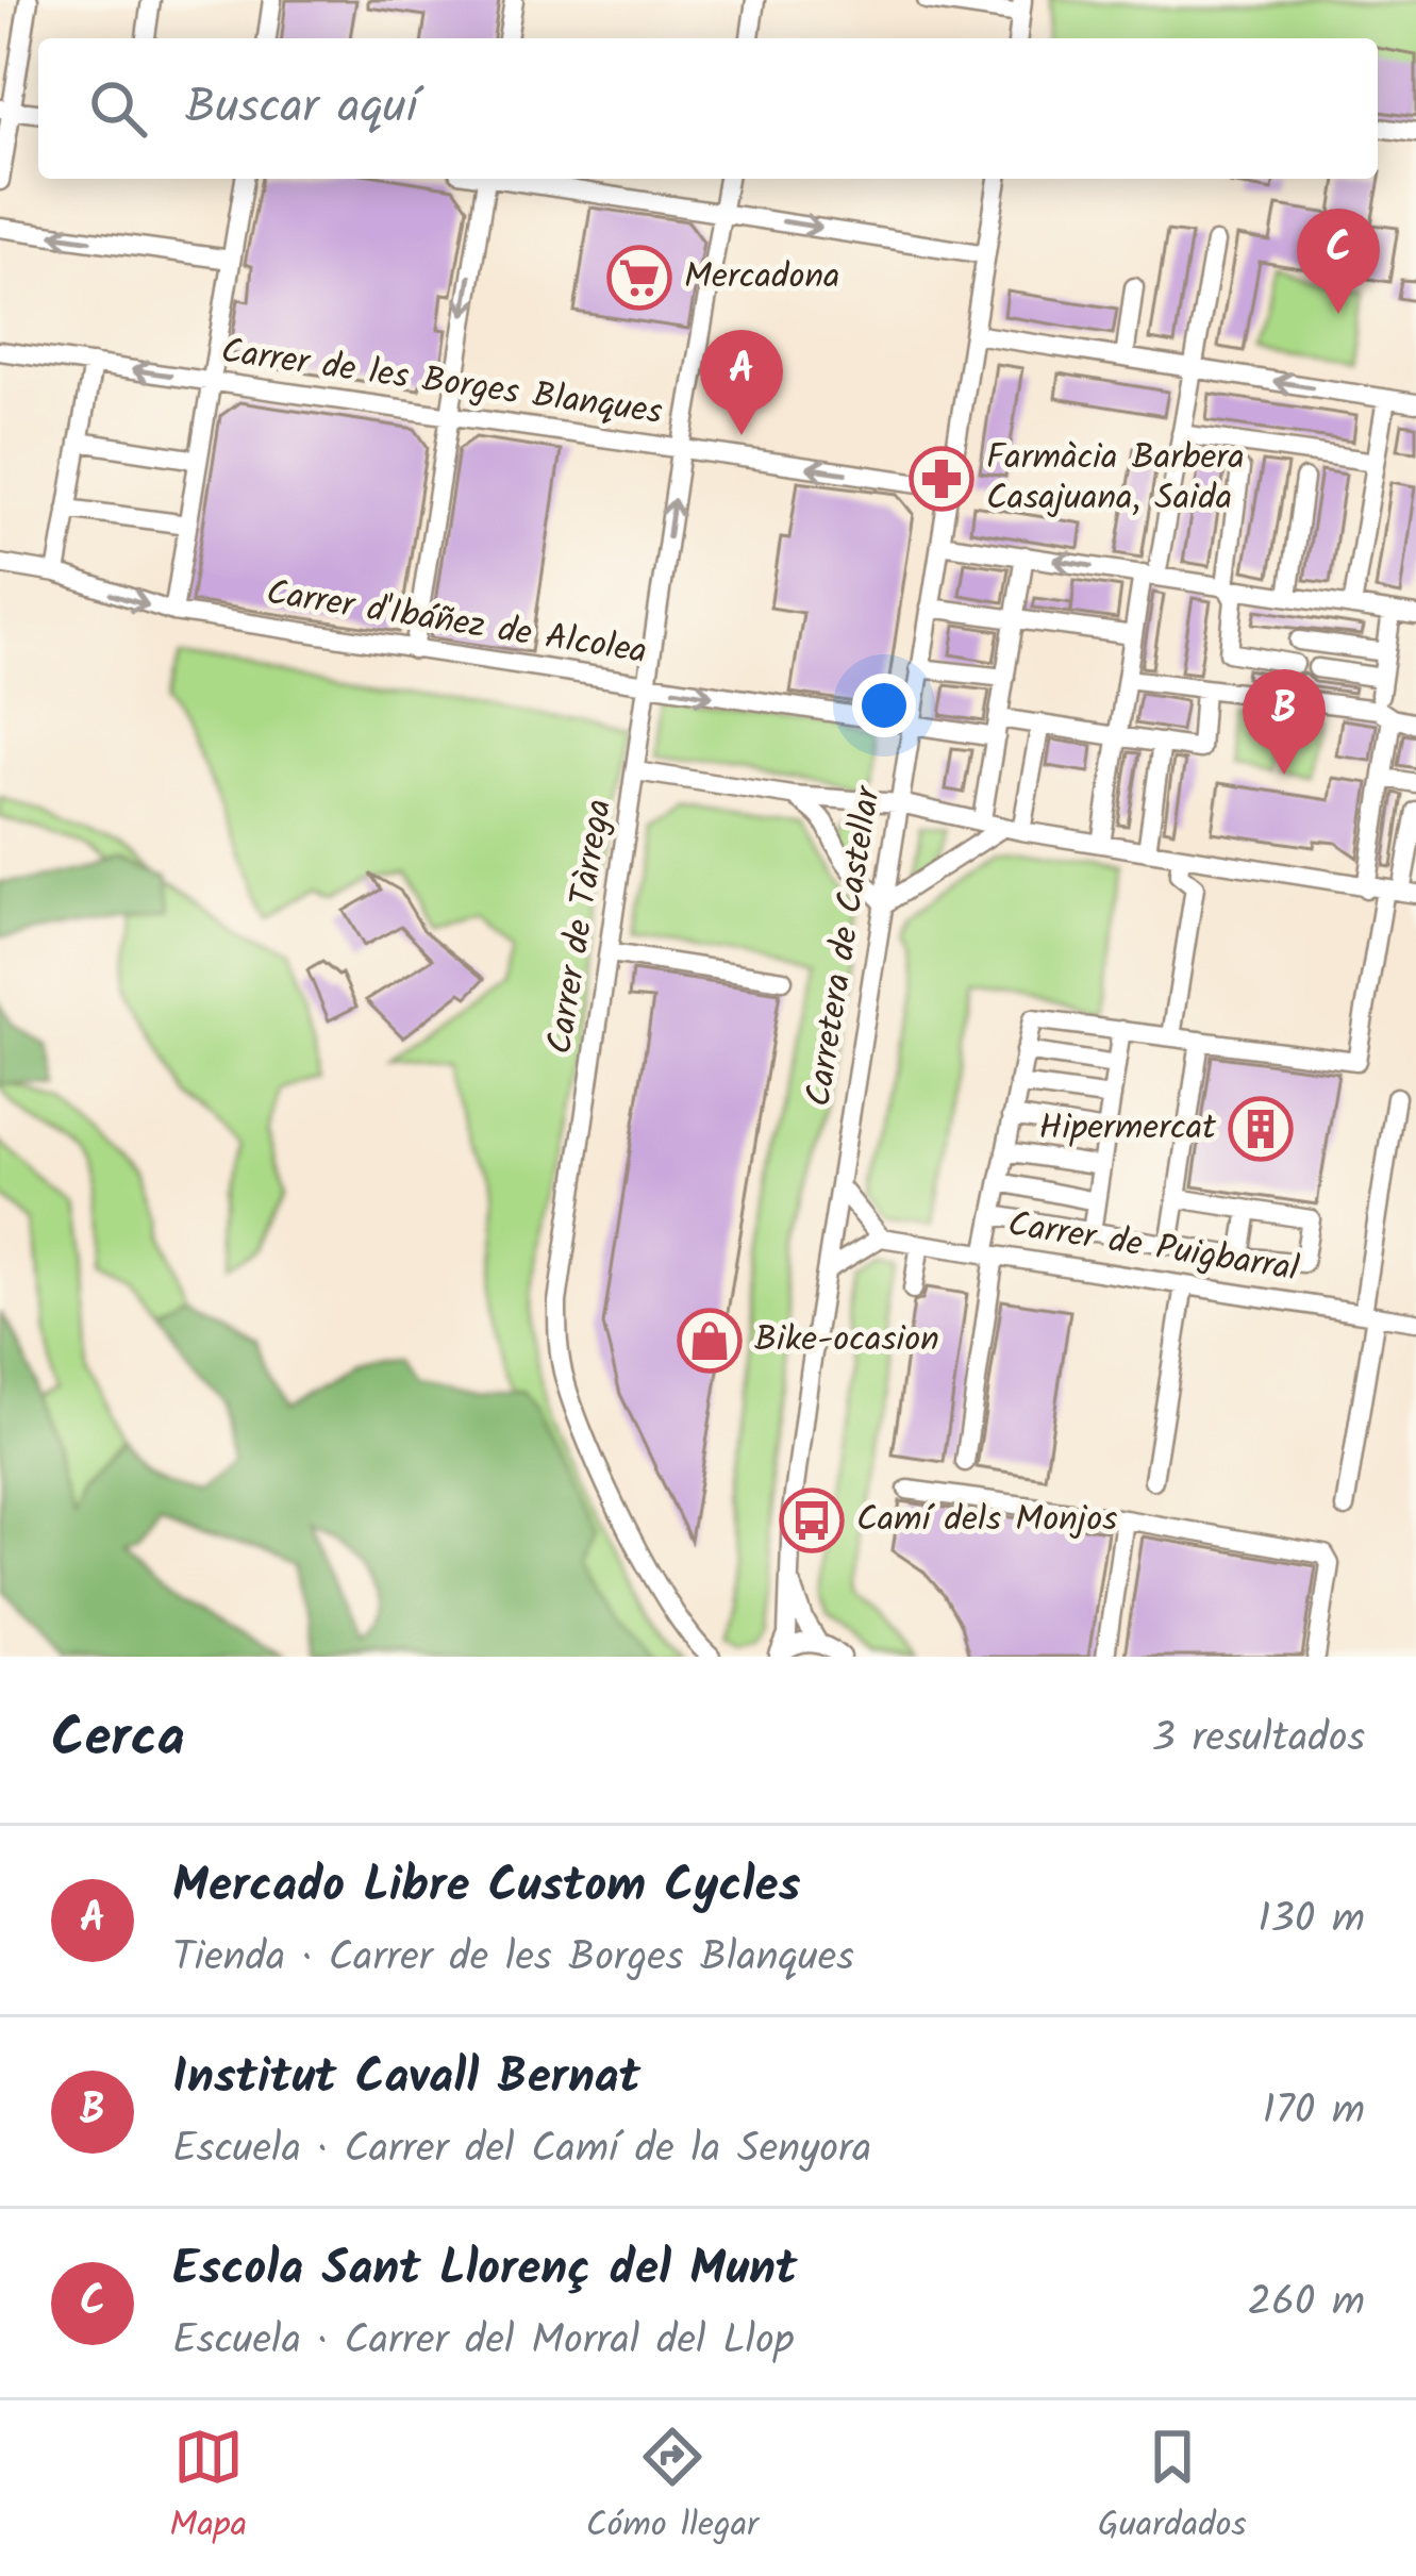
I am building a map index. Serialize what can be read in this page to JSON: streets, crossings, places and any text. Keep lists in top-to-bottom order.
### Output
{
  "streets": {
    "street": [
      "Carrer de les Borges Blanques",
      "Carrer d'Ibáñez de Alcolea",
      "Carrer de Tàrrega",
      "Carretera de Castellar",
      "Carrer de Puigbarral"
    ]
  },
  "crossings": [
    ["Carrer de les Borges Blanques", "Carrer de Tàrrega"],
    ["Carrer de les Borges Blanques", "Carretera de Castellar"],
    ["Carrer d'Ibáñez de Alcolea", "Carrer de Tàrrega"],
    ["Carrer d'Ibáñez de Alcolea", "Carretera de Castellar"]
  ],
  "places": {
    "supermarket": ["Mercadona"],
    "pharmacy": ["Farmàcia Barbera Casajuana, Saida"],
    "building": ["Hipermercat"],
    "shop": ["Bike-ocasion"],
    "bus stop": ["Camí dels Monjos"]
  },
  "page": {
    "search": "Buscar aquí",
    "pins": ["C", "A", "B"],
    "heading": ["Cerca", "3 resultados"],
    "list": [
      {
        "mark": "A",
        "name": "Mercado Libre Custom Cycles",
        "note": "Tienda · Carrer de les Borges Blanques",
        "value": "130 m"
      },
      {
        "mark": "B",
        "name": "Institut Cavall Bernat",
        "note": "Escuela · Carrer del Camí de la Senyora",
        "value": "170 m"
      },
      {
        "mark": "C",
        "name": "Escola Sant Llorenç del Munt",
        "note": "Escuela · Carrer del Morral del Llop",
        "value": "260 m"
      }
    ],
    "nav": ["Mapa", "Cómo llegar", "Guardados"]
  }
}
